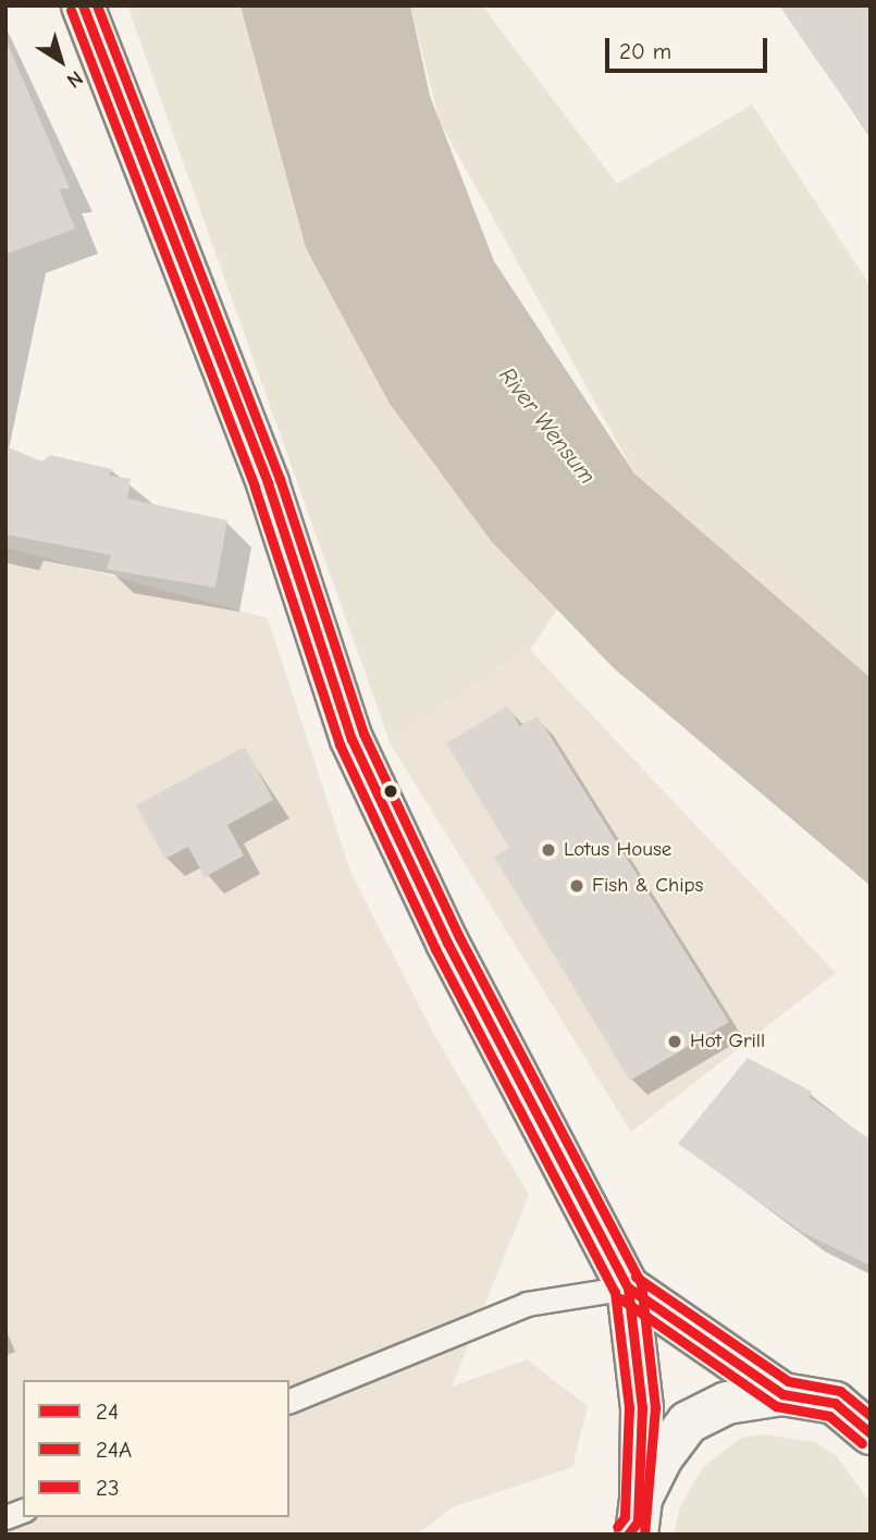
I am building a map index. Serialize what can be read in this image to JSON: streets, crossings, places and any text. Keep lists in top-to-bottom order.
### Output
{
  "water": ["River Wensum"],
  "places": ["Lotus House", "Fish & Chips", "Hot Grill"],
  "lines": ["transit line 24", "transit line 23", "transit line 24A"],
  "legend": ["24", "24A", "23"],
  "scale_bar": "20 m",
  "north": "bottom right"
}
